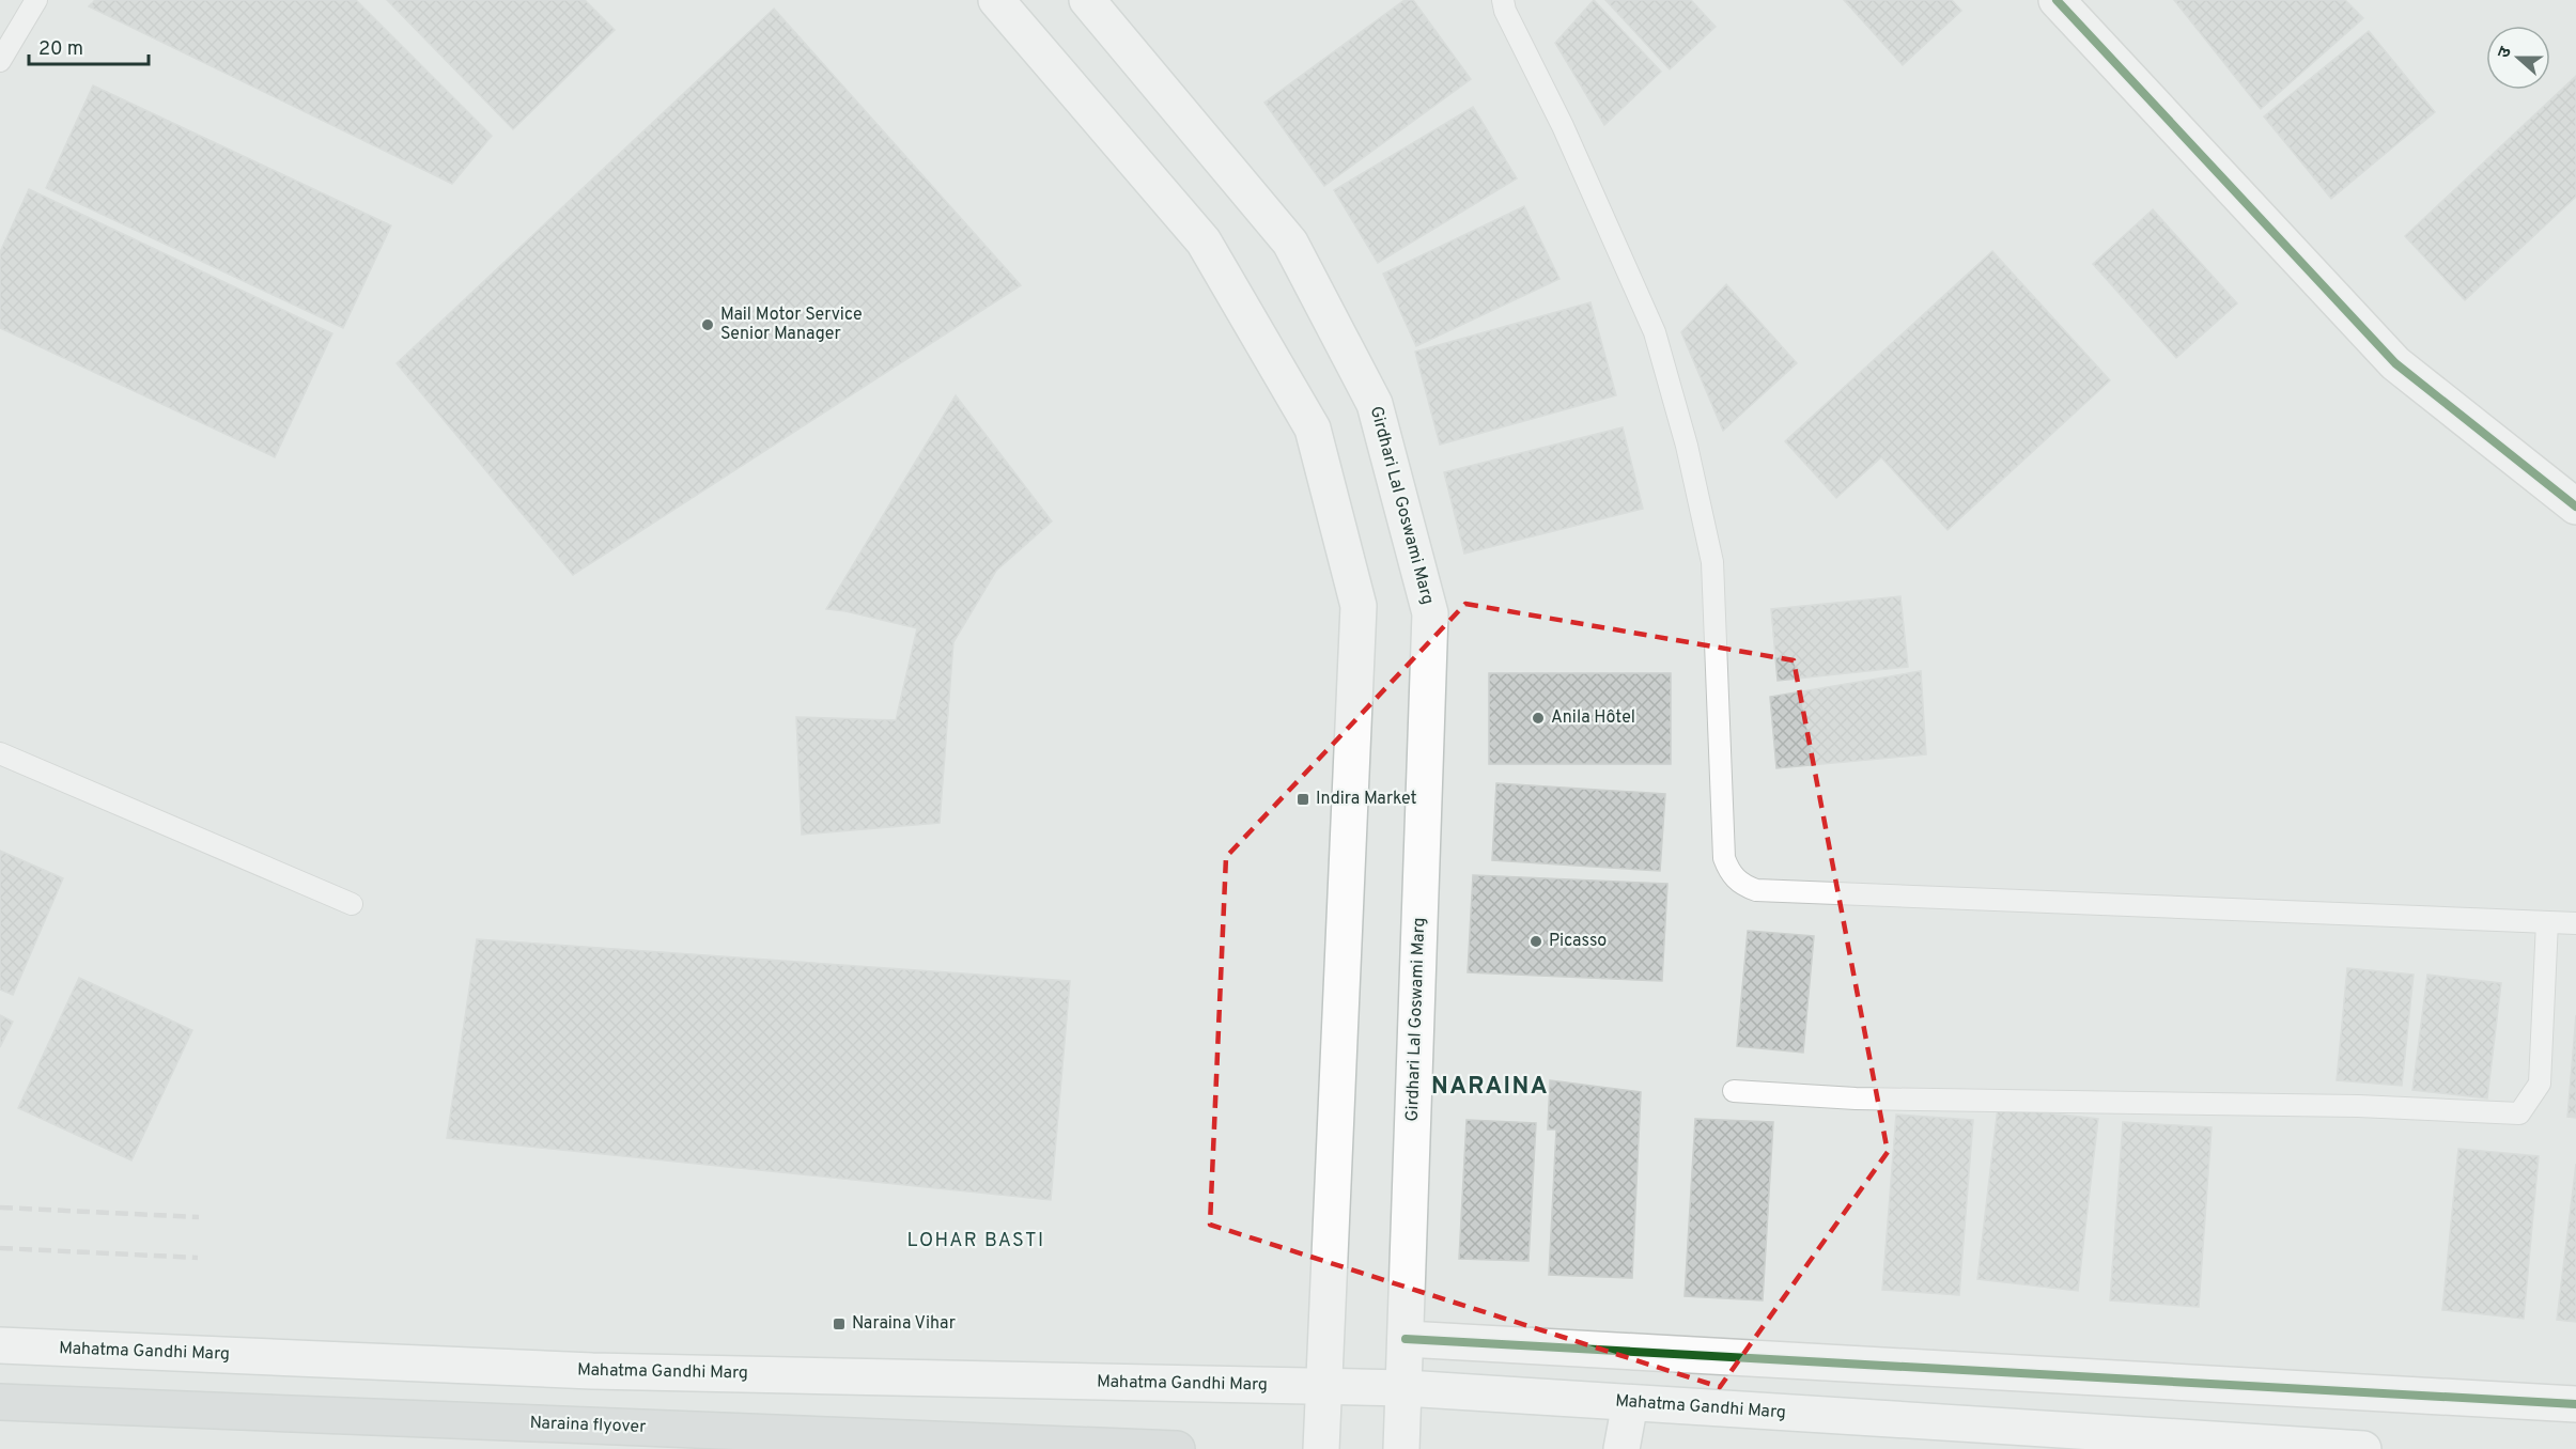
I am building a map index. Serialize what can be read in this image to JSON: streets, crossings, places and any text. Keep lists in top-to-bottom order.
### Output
{
  "streets": {
    "main road": ["Girdhari Lal Goswami Marg", "Mahatma Gandhi Marg", "Naraina flyover"]
  },
  "crossings": [
    ["Girdhari Lal Goswami Marg", "Mahatma Gandhi Marg"]
  ],
  "districts": ["NARAINA", "LOHAR BASTI"],
  "places": {
    "other": ["Mail Motor Service Senior Manager", "Anila Hôtel", "Picasso"],
    "transit": ["Indira Market", "Naraina Vihar"]
  },
  "scale_bar": "20 m",
  "north": "left"
}
